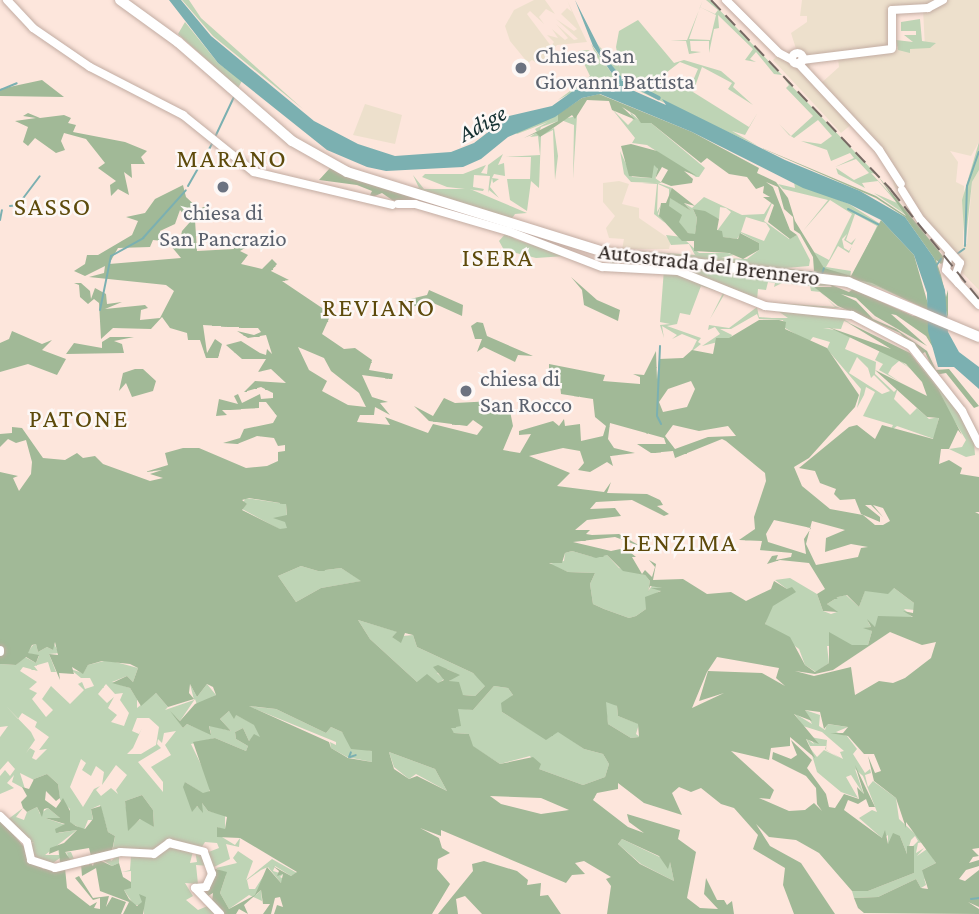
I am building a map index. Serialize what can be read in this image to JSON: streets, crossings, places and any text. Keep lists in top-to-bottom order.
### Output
{
  "streets": {
    "highway": ["Autostrada del Brennero"]
  },
  "districts": [
    "MARANO",
    "SASSO",
    "ISERA",
    "REVIANO",
    "PATONE",
    "LENZIMA"
  ],
  "water": ["Adige"],
  "places": ["Chiesa San Giovanni Battista", "chiesa di San Pancrazio", "chiesa di San Rocco"]
}
